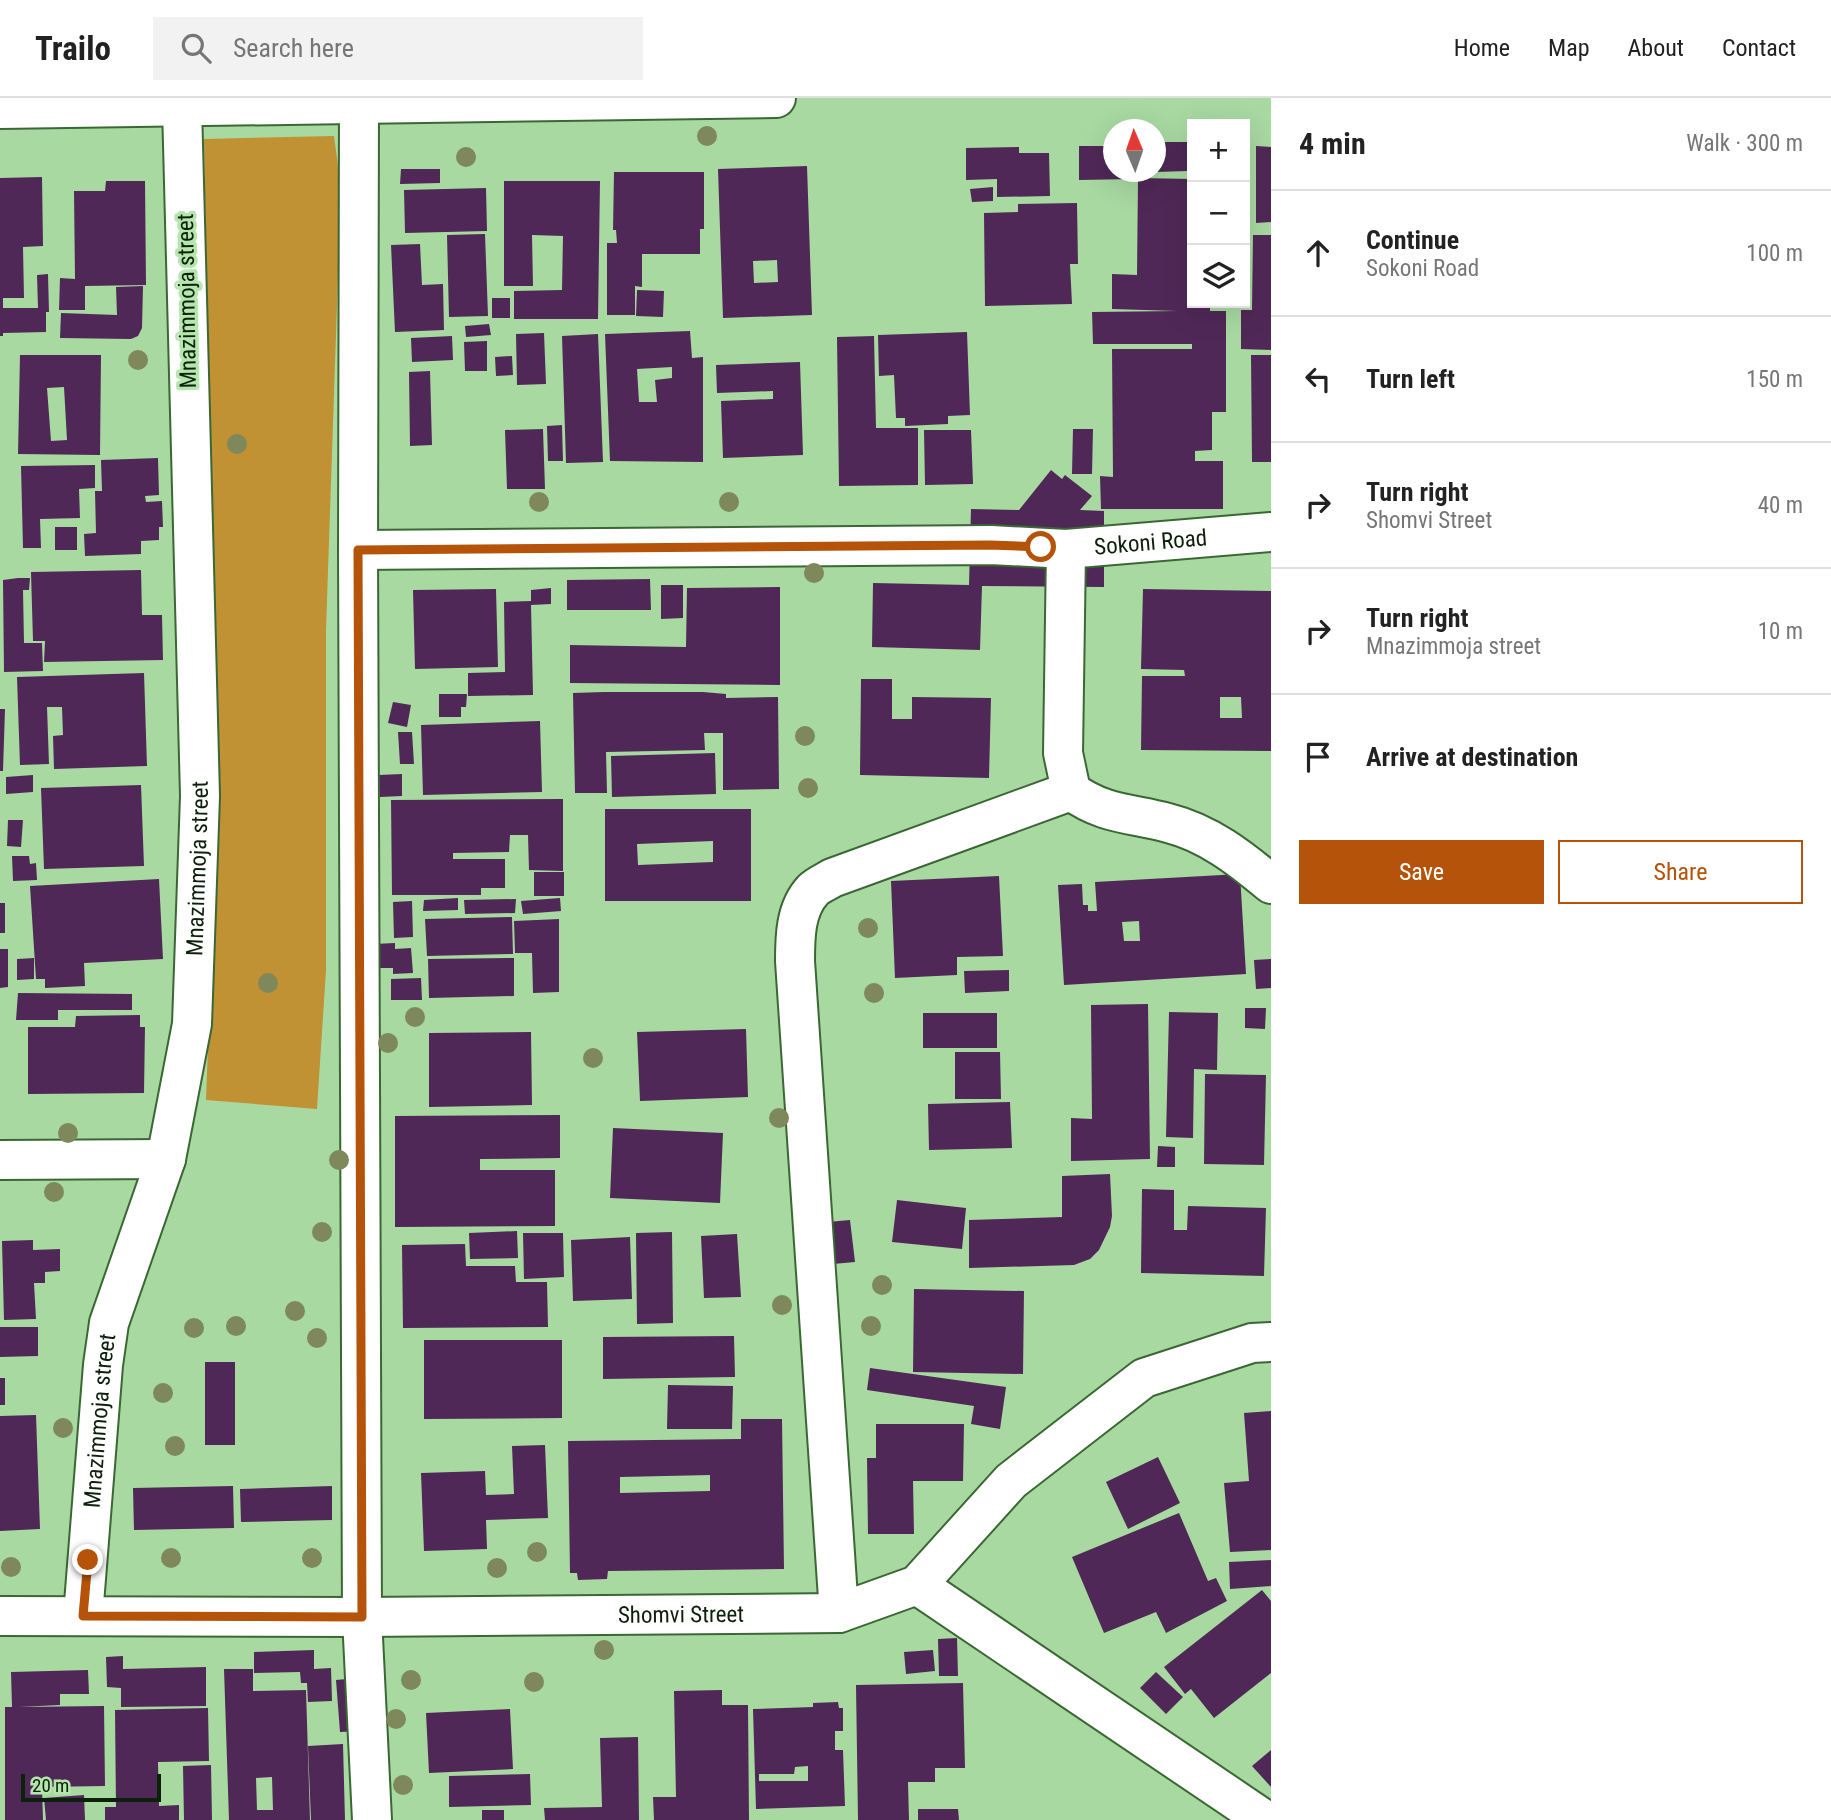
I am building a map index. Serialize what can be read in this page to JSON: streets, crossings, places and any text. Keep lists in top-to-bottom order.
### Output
{
  "streets": {
    "street": ["Mnazimmoja street", "Sokoni Road", "Shomvi Street"]
  },
  "crossings": [
    ["Mnazimmoja street", "Shomvi Street"]
  ],
  "scale_bar": "20 m",
  "north": "top",
  "page": {
    "header": "Trailo",
    "search": "Search here",
    "nav": [
      "Home",
      "Map",
      "About",
      "Contact"
    ],
    "heading": ["4 min", "Walk · 300 m"],
    "map_buttons": ["+", "−"],
    "list": [
      ["Continue", "Sokoni Road", "100 m"],
      ["Turn left", "150 m"],
      ["Turn right", "Shomvi Street", "40 m"],
      ["Turn right", "Mnazimmoja street", "10 m"],
      "Arrive at destination"
    ],
    "buttons": ["Save", "Share"],
    "scale": "20 m"
  }
}
